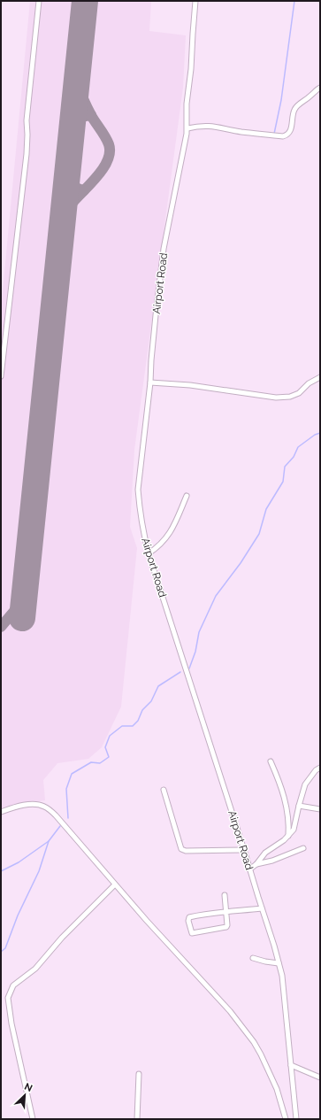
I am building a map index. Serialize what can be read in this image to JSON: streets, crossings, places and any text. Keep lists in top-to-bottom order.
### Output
{
  "streets": {
    "street": ["Airport Road"]
  },
  "north": "top right"
}
